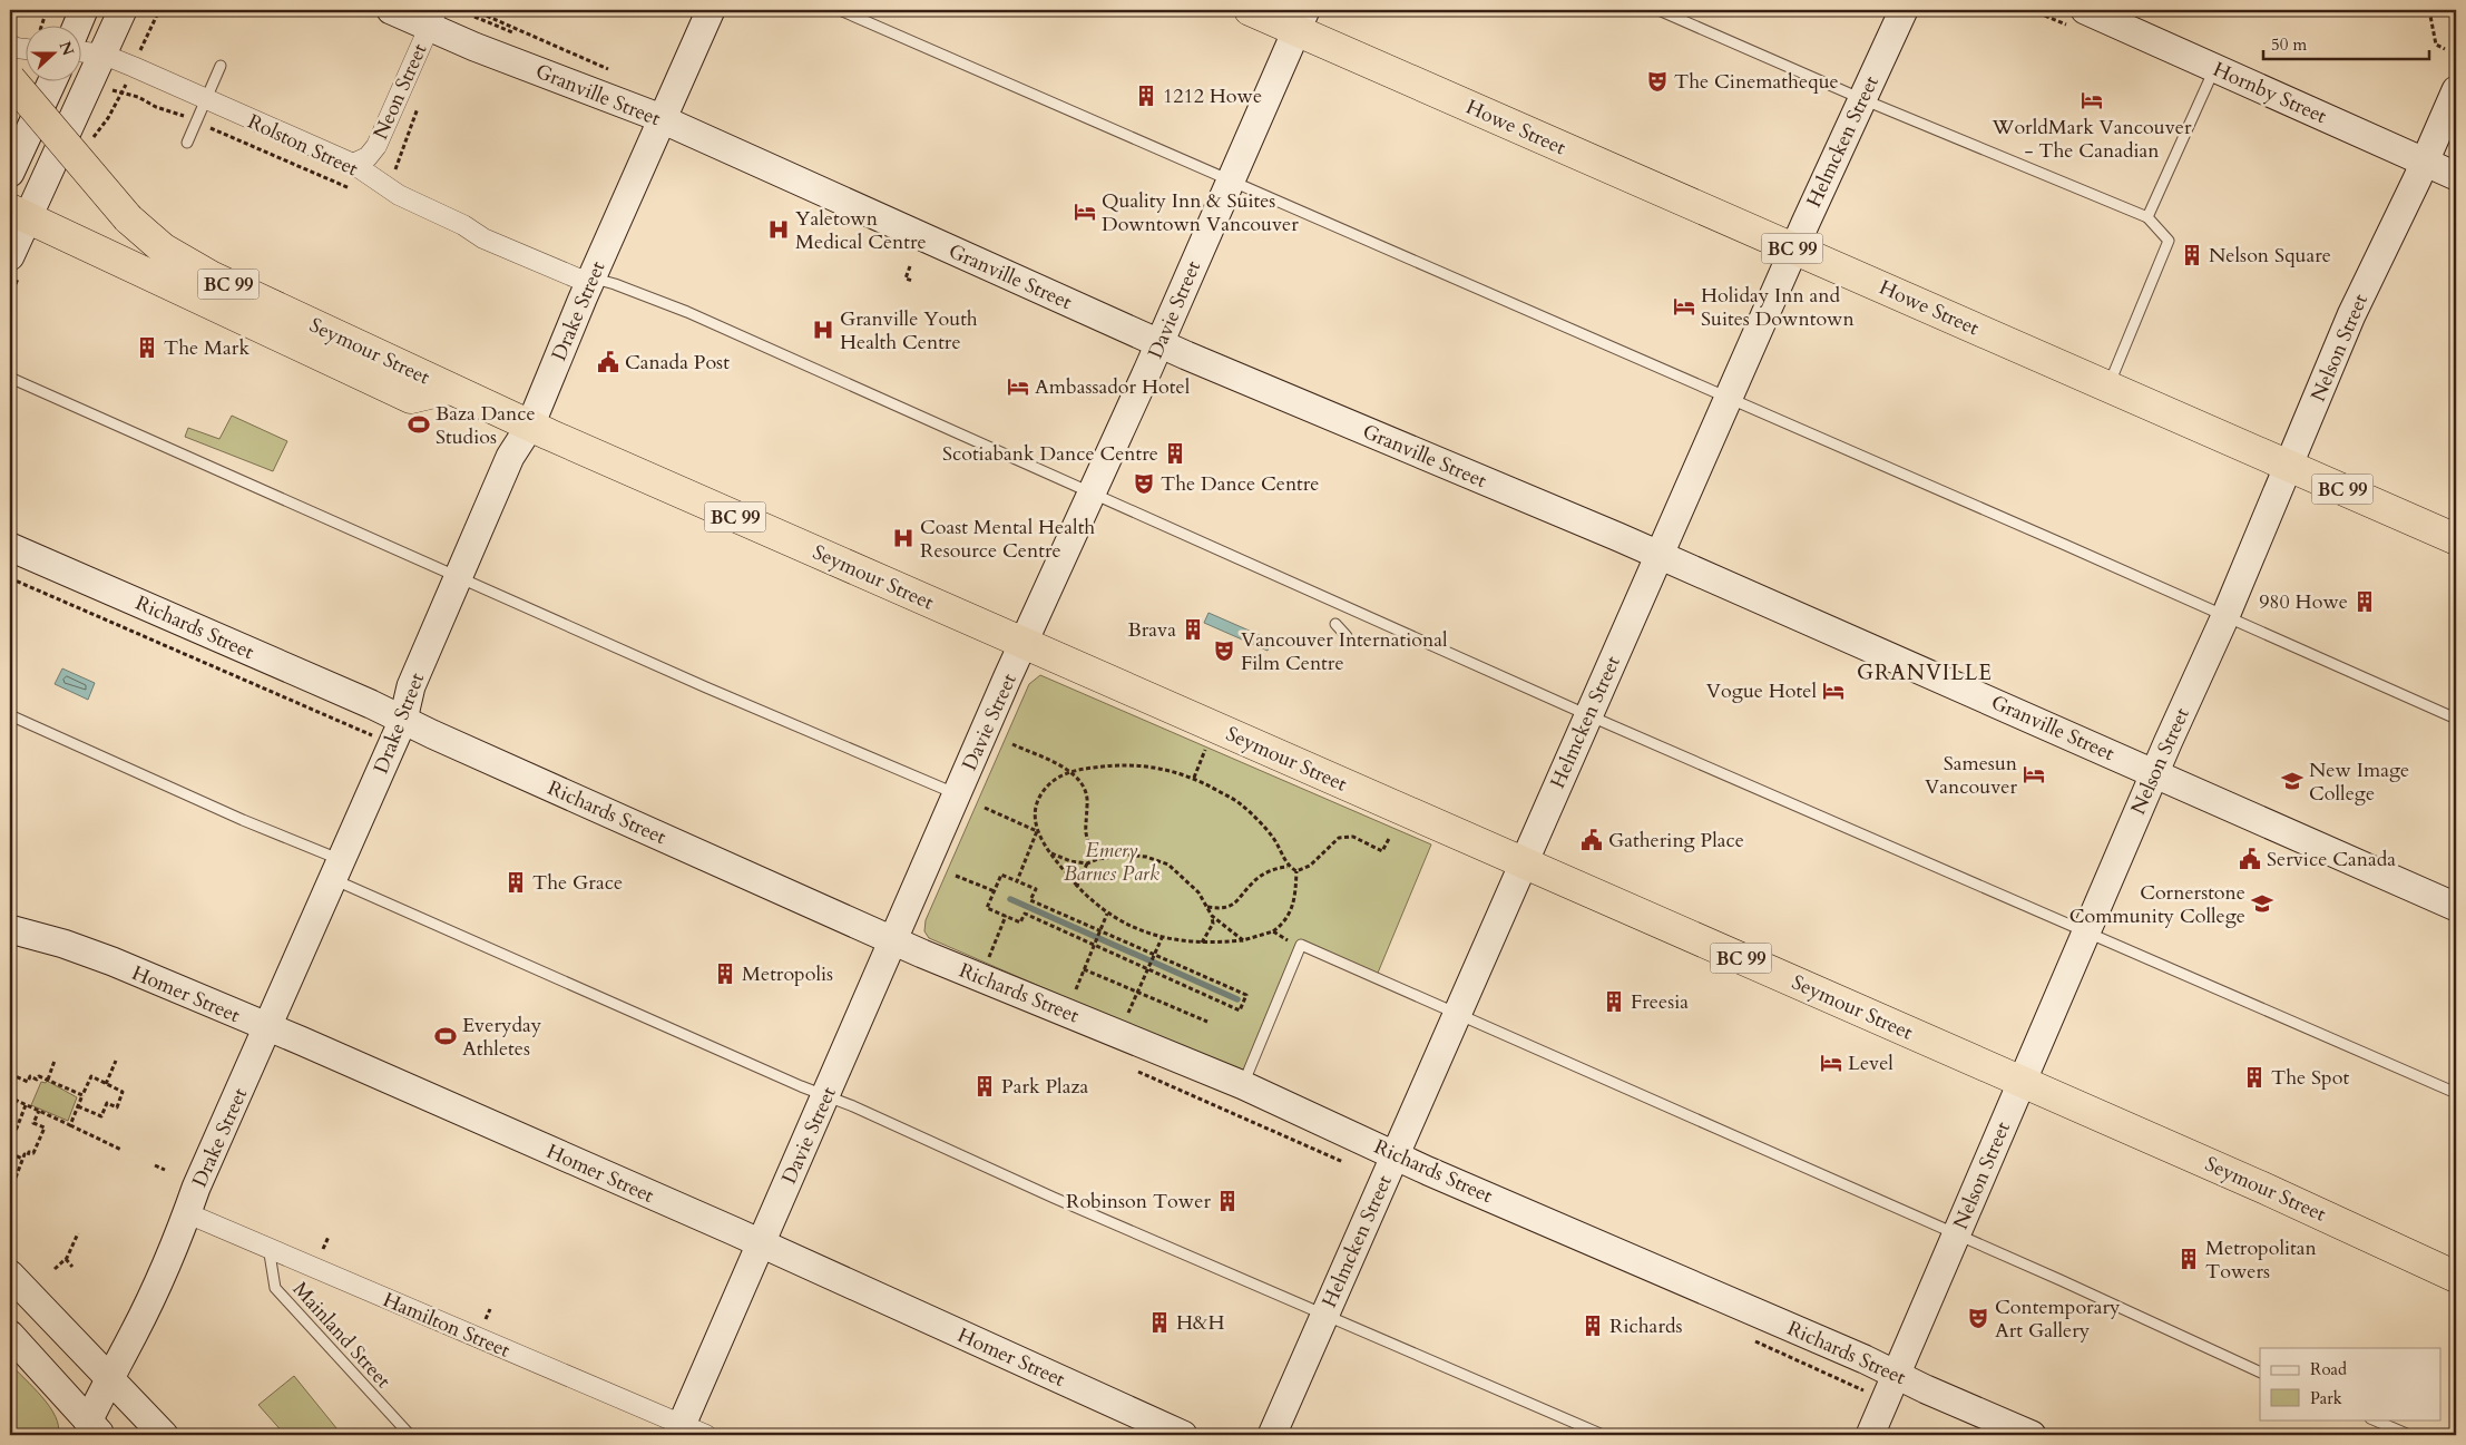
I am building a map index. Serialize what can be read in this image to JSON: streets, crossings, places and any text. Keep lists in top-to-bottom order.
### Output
{
  "streets": {
    "highway": ["Howe Street", "BC 99", "Seymour Street"],
    "street": [
      "Neon Street",
      "Hornby Street",
      "Granville Street",
      "Helmcken Street",
      "Rolston Street",
      "Davie Street",
      "Drake Street",
      "Nelson Street",
      "Richards Street",
      "Homer Street",
      "Hamilton Street"
    ],
    "lane": ["Mainland Street"]
  },
  "crossings": [
    ["Neon Street", "Granville Street"],
    ["Neon Street", "Rolston Street"],
    ["Hornby Street", "Nelson Street"],
    ["Granville Street", "Helmcken Street"],
    ["Granville Street", "Davie Street"],
    ["Granville Street", "Drake Street"],
    ["Granville Street", "Nelson Street"],
    ["Howe Street", "Helmcken Street"],
    ["Howe Street", "Davie Street"],
    ["Howe Street", "Nelson Street"],
    ["Helmcken Street", "Seymour Street"],
    ["Helmcken Street", "Richards Street"],
    ["Rolston Street", "Drake Street"],
    ["Davie Street", "Seymour Street"],
    ["Davie Street", "Richards Street"],
    ["Davie Street", "Homer Street"],
    ["Davie Street", "Hamilton Street"],
    ["Drake Street", "Seymour Street"],
    ["Drake Street", "Richards Street"],
    ["Drake Street", "Homer Street"],
    ["Drake Street", "Hamilton Street"],
    ["Nelson Street", "Seymour Street"],
    ["Nelson Street", "Richards Street"],
    ["Hamilton Street", "Mainland Street"]
  ],
  "districts": ["GRANVILLE"],
  "parks": ["Emery Barnes Park"],
  "places": {
    "theatre": [
      "The Cinematheque",
      "The Dance Centre",
      "Vancouver International Film Centre",
      "Contemporary Art Gallery"
    ],
    "building": [
      "1212 Howe",
      "Nelson Square",
      "The Mark",
      "Scotiabank Dance Centre",
      "980 Howe",
      "Brava",
      "The Grace",
      "Metropolis",
      "Freesia",
      "The Spot",
      "Park Plaza",
      "Robinson Tower",
      "Metropolitan Towers",
      "H&H",
      "Richards"
    ],
    "hotel": [
      "WorldMark Vancouver - The Canadian",
      "Quality Inn & Suites Downtown Vancouver",
      "Holiday Inn and Suites Downtown",
      "Ambassador Hotel",
      "Vogue Hotel",
      "Samesun Vancouver",
      "Level"
    ],
    "hospital": ["Yaletown Medical Centre", "Granville Youth Health Centre", "Coast Mental Health Resource Centre"],
    "public building": ["Canada Post", "Gathering Place", "Service Canada"],
    "sports": ["Baza Dance Studios", "Everyday Athletes"],
    "school or university": ["New Image College", "Cornerstone Community College"]
  },
  "legend": ["Road", "Park"],
  "scale_bar": "50 m",
  "north": "right"
}
